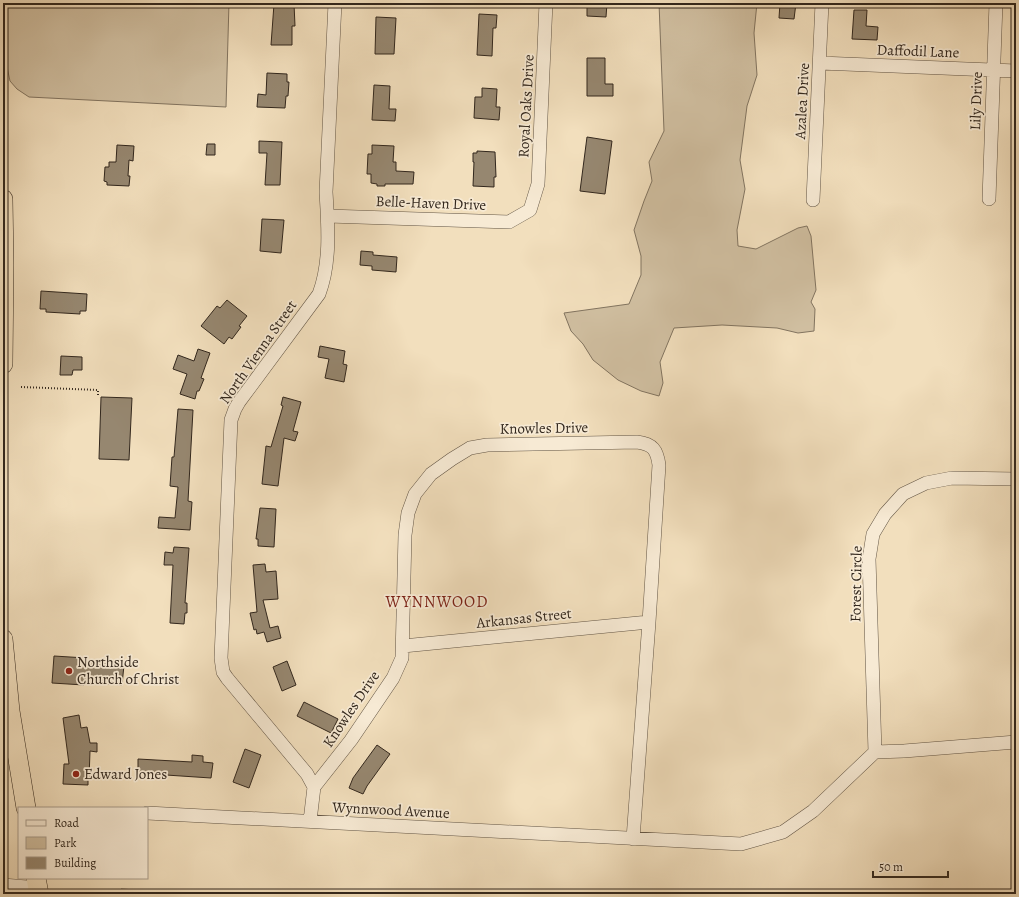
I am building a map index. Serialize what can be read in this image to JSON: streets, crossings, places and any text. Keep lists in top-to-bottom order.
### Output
{
  "streets": {
    "street": [
      "Daffodil Lane",
      "Azalea Drive",
      "Lily Drive",
      "Royal Oaks Drive",
      "Belle-Haven Drive",
      "North Vienna Street",
      "Knowles Drive",
      "Forest Circle",
      "Arkansas Street",
      "Wynnwood Avenue"
    ]
  },
  "crossings": [
    ["Daffodil Lane", "Azalea Drive"],
    ["Daffodil Lane", "Lily Drive"],
    ["Royal Oaks Drive", "Belle-Haven Drive"],
    ["Belle-Haven Drive", "North Vienna Street"],
    ["North Vienna Street", "Knowles Drive"],
    ["Knowles Drive", "Arkansas Street"],
    ["Knowles Drive", "Wynnwood Avenue"]
  ],
  "districts": ["WYNNWOOD"],
  "places": ["Northside Church of Christ", "Edward Jones"],
  "legend": ["Road", "Park", "Building"],
  "scale_bar": "50 m"
}
